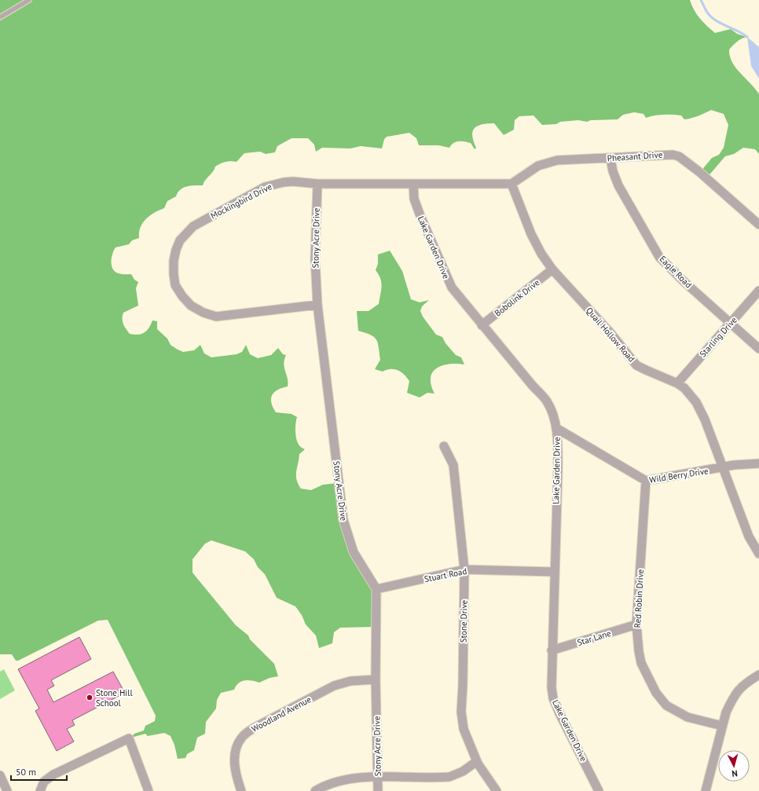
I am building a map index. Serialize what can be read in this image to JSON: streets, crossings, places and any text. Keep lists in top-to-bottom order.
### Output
{
  "streets": {
    "street": [
      "Pheasant Drive",
      "Mockingbird Drive",
      "Stony Acre Drive",
      "Lake Garden Drive",
      "Eagle Road",
      "Bobolink Drive",
      "Quail Hollow Road",
      "Starling Drive",
      "Wild Berry Drive",
      "Stuart Road",
      "Red Robin Drive",
      "Stone Drive",
      "Star Lane",
      "Woodland Avenue"
    ]
  },
  "crossings": [
    ["Pheasant Drive", "Mockingbird Drive"],
    ["Pheasant Drive", "Eagle Road"],
    ["Pheasant Drive", "Quail Hollow Road"],
    ["Mockingbird Drive", "Stony Acre Drive"],
    ["Mockingbird Drive", "Lake Garden Drive"],
    ["Mockingbird Drive", "Quail Hollow Road"],
    ["Stony Acre Drive", "Stuart Road"],
    ["Stony Acre Drive", "Woodland Avenue"],
    ["Lake Garden Drive", "Bobolink Drive"],
    ["Lake Garden Drive", "Wild Berry Drive"],
    ["Lake Garden Drive", "Stuart Road"],
    ["Lake Garden Drive", "Star Lane"],
    ["Eagle Road", "Starling Drive"],
    ["Bobolink Drive", "Quail Hollow Road"],
    ["Quail Hollow Road", "Starling Drive"],
    ["Quail Hollow Road", "Wild Berry Drive"],
    ["Wild Berry Drive", "Red Robin Drive"],
    ["Stuart Road", "Stone Drive"],
    ["Red Robin Drive", "Star Lane"]
  ],
  "places": ["Stone Hill School"],
  "scale_bar": "50 m",
  "north": "bottom"
}
